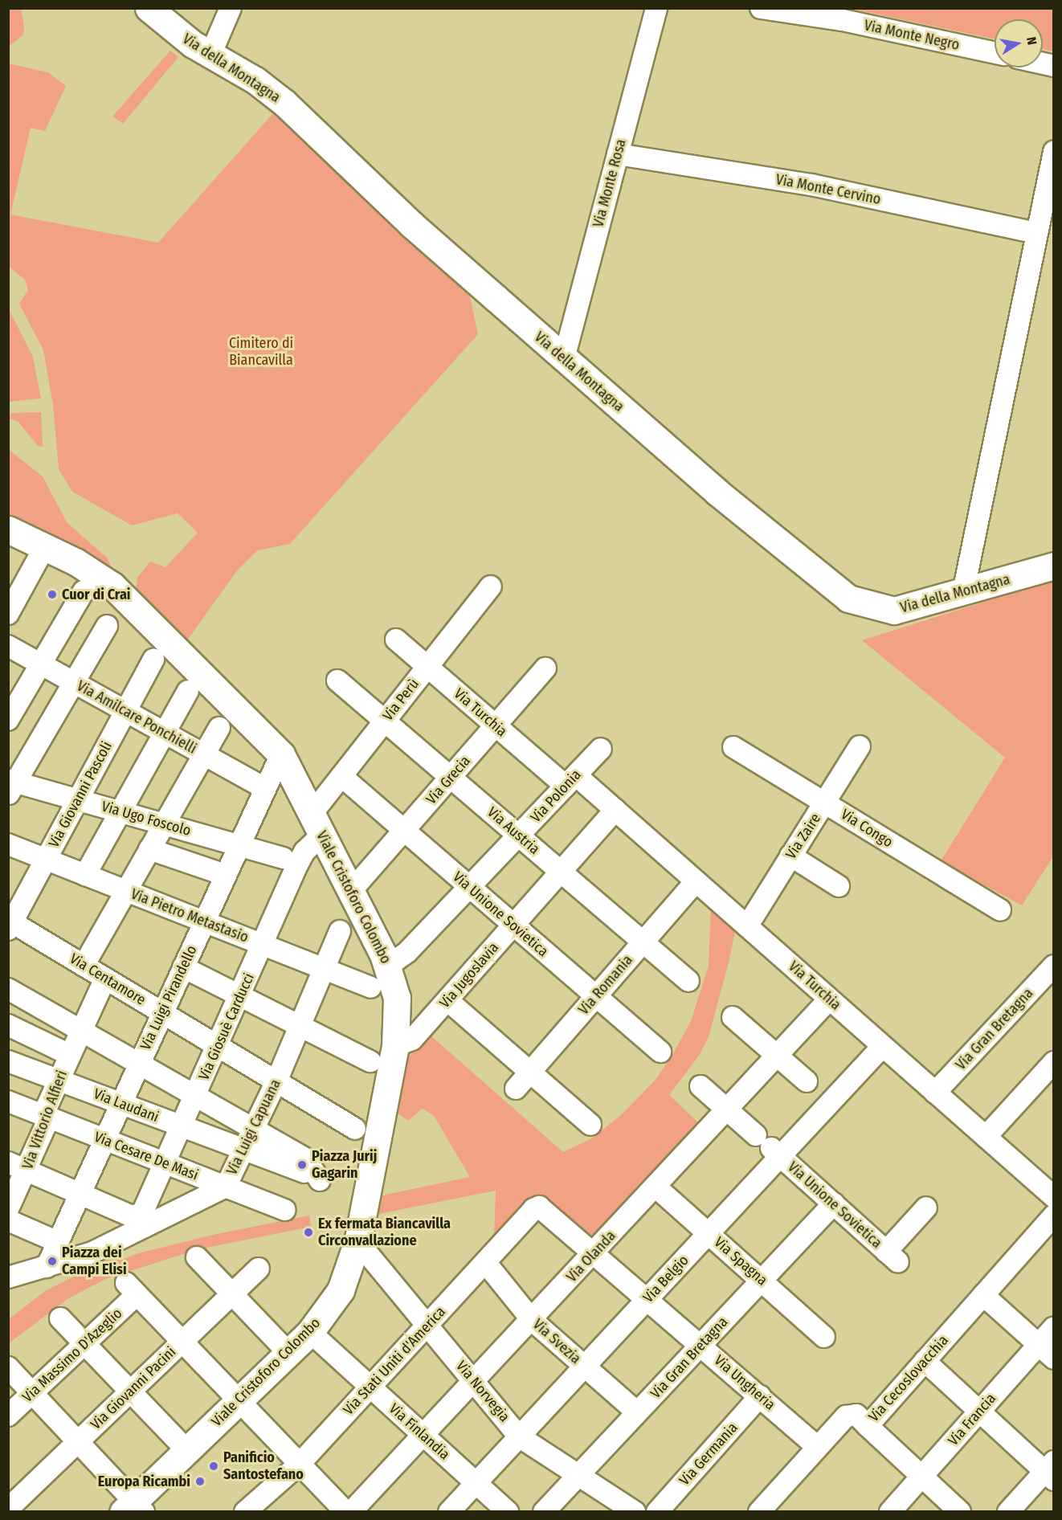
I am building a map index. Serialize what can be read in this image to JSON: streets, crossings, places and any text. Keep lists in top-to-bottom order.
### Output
{
  "streets": {
    "street": [
      "Via Monte Negro",
      "Via della Montagna",
      "Via Monte Rosa",
      "Via Monte Cervino",
      "Via Perù",
      "Via Turchia",
      "Via Amilcare Ponchielli",
      "Via Grecia",
      "Via Giovanni Pascoli",
      "Via Polonia",
      "Via Ugo Foscolo",
      "Via Congo",
      "Via Austria",
      "Via Zaire",
      "Viale Cristoforo Colombo",
      "Via Unione Sovietica",
      "Via Pietro Metastasio",
      "Via Jugoslavia",
      "Via Centamore",
      "Via Romania",
      "Via Luigi Pirandello",
      "Via Giosuè Carducci",
      "Via Gran Bretagna",
      "Via Laudani",
      "Via Vittorio Alfieri",
      "Via Luigi Capuana",
      "Via Cesare De Masi",
      "Via Olanda",
      "Via Spagna",
      "Via Belgio",
      "Via Svezia",
      "Via Massimo D'Azeglio",
      "Via Stati Uniti d'America",
      "Via Cecoslovacchia",
      "Via Ungheria",
      "Via Giovanni Pacini",
      "Via Norvegia",
      "Via Francia",
      "Via Finlandia",
      "Via Germania"
    ]
  },
  "crossings": [
    ["Via della Montagna", "Via Monte Rosa"],
    ["Via Monte Rosa", "Via Monte Cervino"],
    ["Via Perù", "Via Turchia"],
    ["Via Perù", "Via Austria"],
    ["Via Perù", "Viale Cristoforo Colombo"],
    ["Via Perù", "Via Unione Sovietica"],
    ["Via Perù", "Via Giosuè Carducci"],
    ["Via Turchia", "Via Grecia"],
    ["Via Turchia", "Via Polonia"],
    ["Via Turchia", "Via Zaire"],
    ["Via Turchia", "Via Jugoslavia"],
    ["Via Turchia", "Via Romania"],
    ["Via Turchia", "Via Gran Bretagna"],
    ["Via Turchia", "Via Olanda"],
    ["Via Turchia", "Via Belgio"],
    ["Via Amilcare Ponchielli", "Via Giovanni Pascoli"],
    ["Via Amilcare Ponchielli", "Via Luigi Pirandello"],
    ["Via Grecia", "Via Austria"],
    ["Via Grecia", "Viale Cristoforo Colombo"],
    ["Via Grecia", "Via Unione Sovietica"],
    ["Via Giovanni Pascoli", "Via Ugo Foscolo"],
    ["Via Giovanni Pascoli", "Via Pietro Metastasio"],
    ["Via Giovanni Pascoli", "Via Centamore"],
    ["Via Polonia", "Via Austria"],
    ["Via Polonia", "Viale Cristoforo Colombo"],
    ["Via Polonia", "Via Unione Sovietica"],
    ["Via Ugo Foscolo", "Via Luigi Pirandello"],
    ["Via Congo", "Via Zaire"],
    ["Via Austria", "Via Jugoslavia"],
    ["Via Austria", "Via Romania"],
    ["Viale Cristoforo Colombo", "Via Jugoslavia"],
    ["Viale Cristoforo Colombo", "Via Luigi Pirandello"],
    ["Viale Cristoforo Colombo", "Via Giosuè Carducci"],
    ["Viale Cristoforo Colombo", "Via Norvegia"],
    ["Viale Cristoforo Colombo", "Via Finlandia"],
    ["Via Unione Sovietica", "Via Jugoslavia"],
    ["Via Unione Sovietica", "Via Romania"],
    ["Via Unione Sovietica", "Via Gran Bretagna"],
    ["Via Unione Sovietica", "Via Olanda"],
    ["Via Unione Sovietica", "Via Belgio"],
    ["Via Pietro Metastasio", "Via Luigi Pirandello"],
    ["Via Pietro Metastasio", "Via Giosuè Carducci"],
    ["Via Pietro Metastasio", "Via Luigi Capuana"],
    ["Via Centamore", "Via Luigi Pirandello"],
    ["Via Centamore", "Via Giosuè Carducci"],
    ["Via Centamore", "Via Vittorio Alfieri"],
    ["Via Centamore", "Via Luigi Capuana"],
    ["Via Luigi Pirandello", "Via Giosuè Carducci"],
    ["Via Luigi Pirandello", "Via Laudani"],
    ["Via Luigi Pirandello", "Via Luigi Capuana"],
    ["Via Luigi Pirandello", "Via Cesare De Masi"],
    ["Via Giosuè Carducci", "Via Laudani"],
    ["Via Giosuè Carducci", "Via Cesare De Masi"],
    ["Via Gran Bretagna", "Via Spagna"],
    ["Via Gran Bretagna", "Via Svezia"],
    ["Via Gran Bretagna", "Via Ungheria"],
    ["Via Gran Bretagna", "Via Norvegia"],
    ["Via Laudani", "Via Vittorio Alfieri"],
    ["Via Laudani", "Via Luigi Capuana"],
    ["Via Vittorio Alfieri", "Via Cesare De Masi"],
    ["Via Luigi Capuana", "Via Cesare De Masi"],
    ["Via Olanda", "Via Spagna"],
    ["Via Olanda", "Via Svezia"],
    ["Via Olanda", "Via Ungheria"],
    ["Via Olanda", "Via Norvegia"],
    ["Via Olanda", "Via Finlandia"],
    ["Via Spagna", "Via Belgio"],
    ["Via Belgio", "Via Svezia"],
    ["Via Belgio", "Via Ungheria"],
    ["Via Belgio", "Via Norvegia"],
    ["Via Belgio", "Via Finlandia"],
    ["Via Svezia", "Via Stati Uniti d'America"],
    ["Via Massimo D'Azeglio", "Via Giovanni Pacini"],
    ["Via Stati Uniti d'America", "Via Ungheria"],
    ["Via Stati Uniti d'America", "Via Norvegia"],
    ["Via Stati Uniti d'America", "Via Finlandia"],
    ["Via Cecoslovacchia", "Via Ungheria"],
    ["Via Ungheria", "Via Germania"]
  ],
  "parks": ["Cimitero di Biancavilla"],
  "places": [
    "Cuor di Crai",
    "Piazza Jurij Gagarin",
    "Ex fermata Biancavilla Circonvallazione",
    "Piazza dei Campi Elisi",
    "Panificio Santostefano",
    "Europa Ricambi"
  ],
  "north": "right"
}
